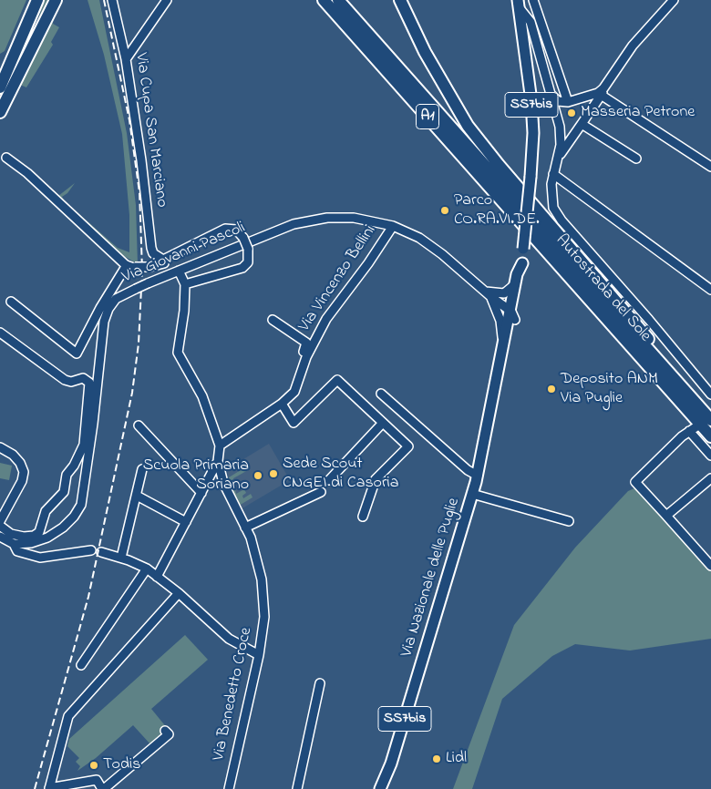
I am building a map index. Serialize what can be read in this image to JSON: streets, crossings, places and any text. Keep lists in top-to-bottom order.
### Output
{
  "streets": {
    "highway": ["A1", "Autostrada del Sole"],
    "main road": ["SS7bis", "Via Nazionale delle Puglie"],
    "street": [
      "Via Cupa San Marciano",
      "Via Giovanni Pascoli",
      "Via Vincenzo Bellini",
      "Via Benedetto Croce"
    ]
  },
  "crossings": [
    ["Via Cupa San Marciano", "Via Giovanni Pascoli"],
    ["Via Giovanni Pascoli", "Via Vincenzo Bellini"],
    ["Via Giovanni Pascoli", "Via Nazionale delle Puglie"],
    ["Via Giovanni Pascoli", "Via Benedetto Croce"],
    ["Via Vincenzo Bellini", "Via Benedetto Croce"]
  ],
  "places": [
    "Masseria Petrone",
    "Parco CO.RA.VI.DE.",
    "Deposito ANM Via Puglie",
    "Sede Scout CNGEI di Casoria",
    "Scuola Primaria Soriano",
    "Lidl",
    "Todis"
  ]
}
